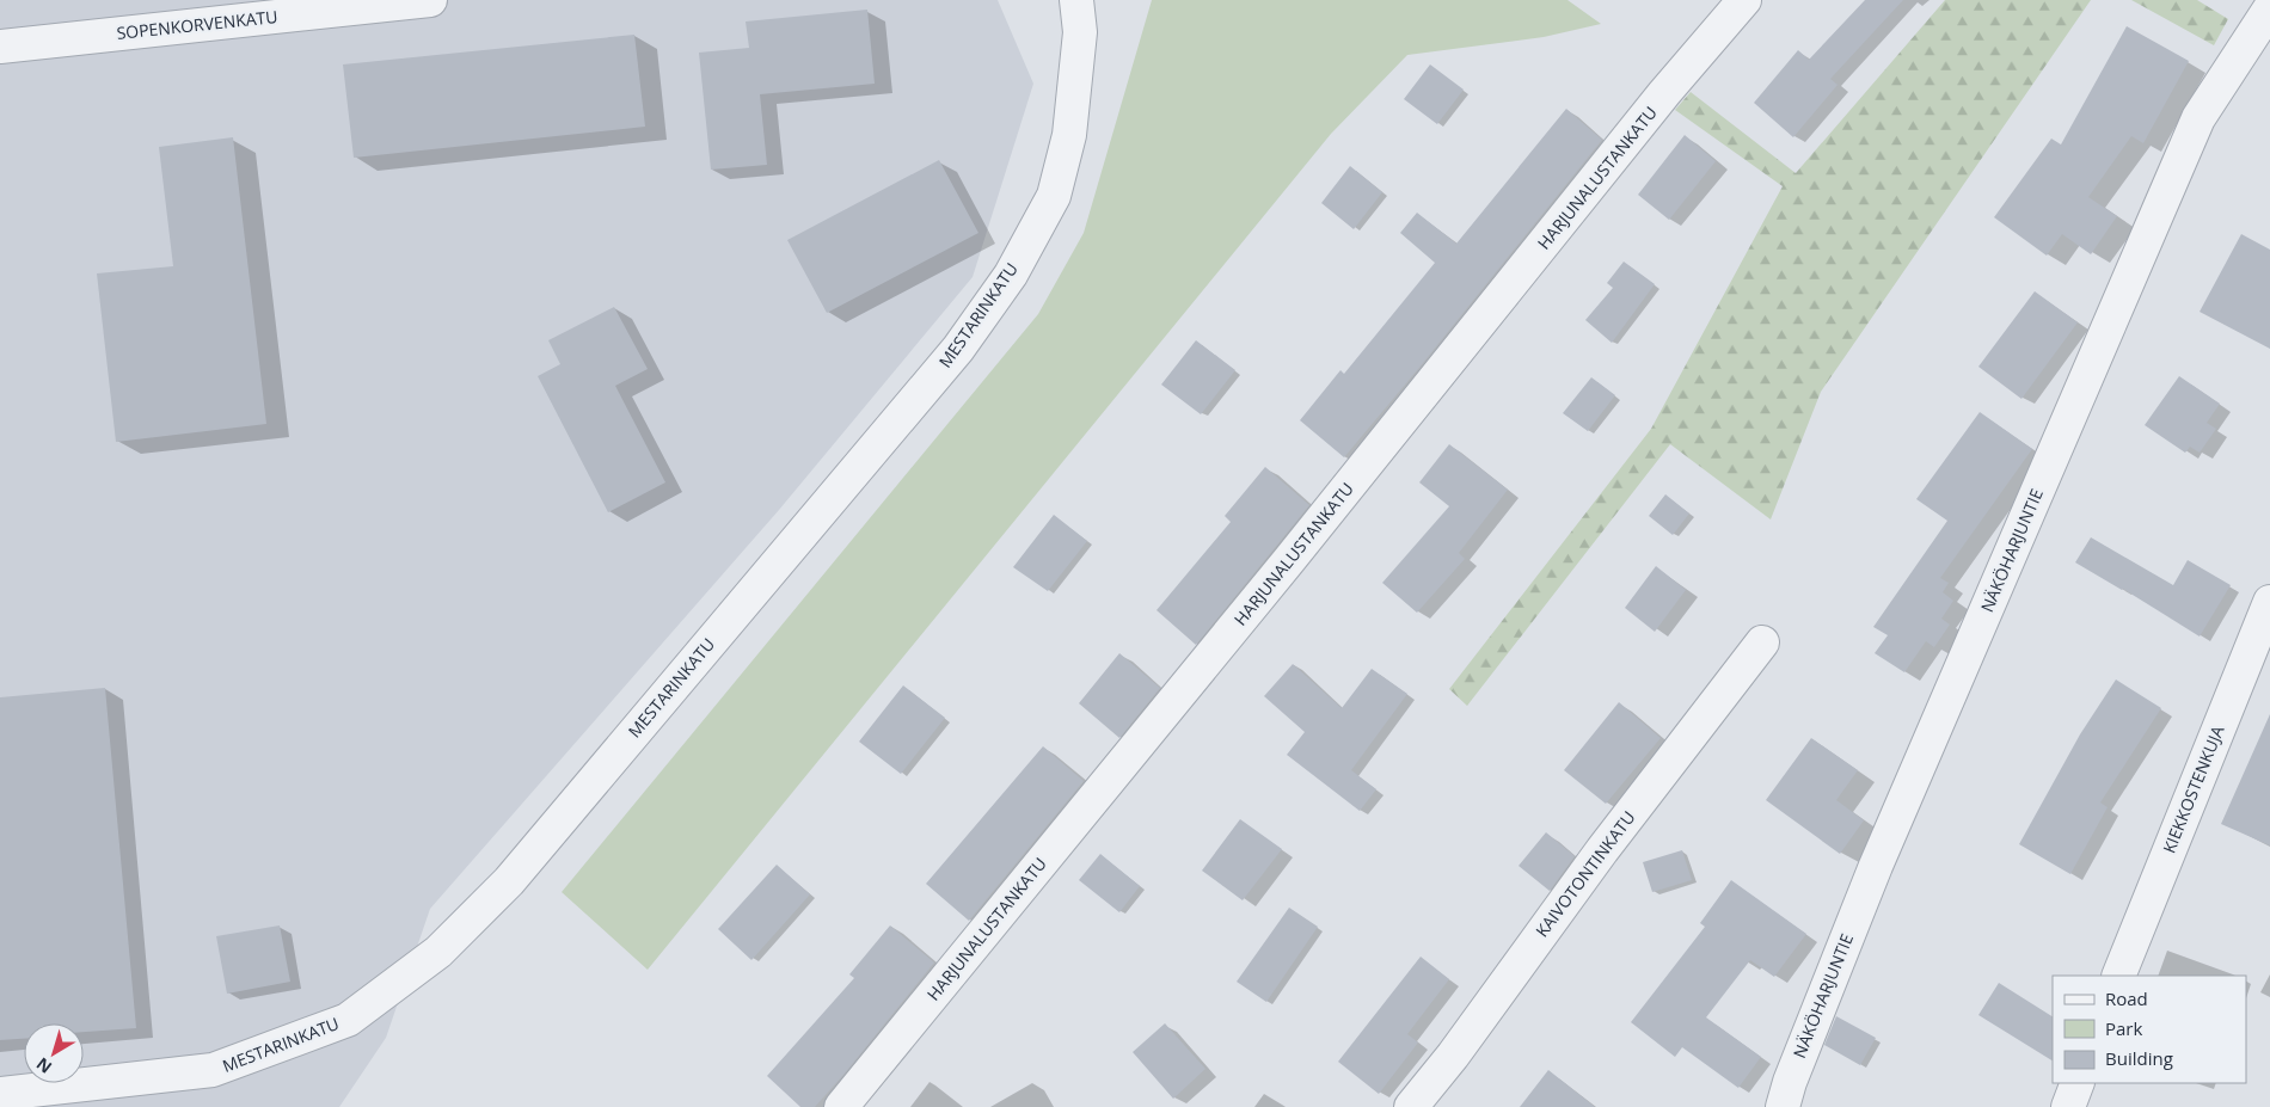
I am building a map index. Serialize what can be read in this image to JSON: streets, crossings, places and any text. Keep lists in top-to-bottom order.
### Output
{
  "streets": {
    "street": [
      "SOPENKORVENKATU",
      "HARJUNALUSTANKATU",
      "MESTARINKATU",
      "NÄKÖHARJUNTIE",
      "KIEKKOSTENKUJA",
      "KAIVOTONTINKATU"
    ]
  },
  "legend": ["Road", "Park", "Building"],
  "north": "bottom left"
}
